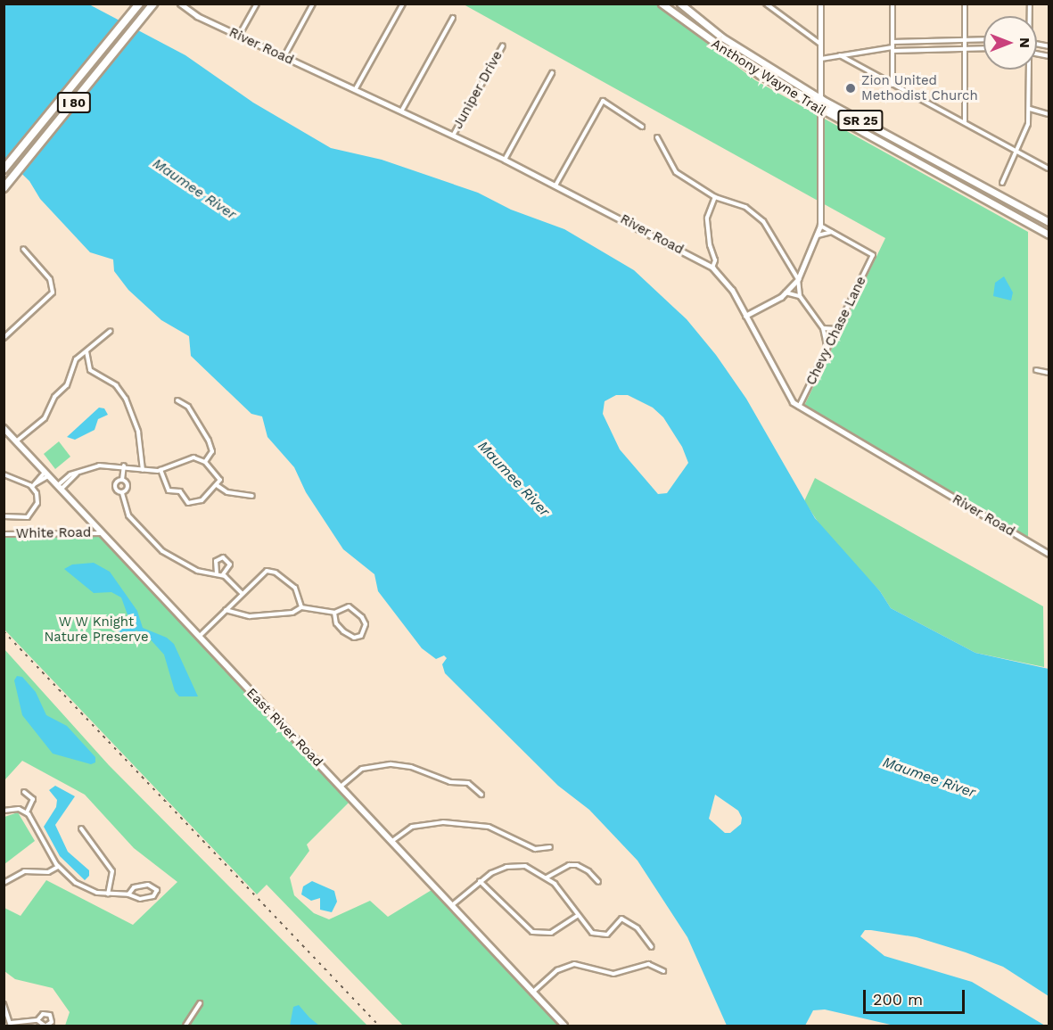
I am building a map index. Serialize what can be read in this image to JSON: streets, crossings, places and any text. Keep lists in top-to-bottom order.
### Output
{
  "streets": {
    "highway": ["Anthony Wayne Trail", "I 80", "SR 25"],
    "main road": ["East River Road"],
    "street": [
      "River Road",
      "Juniper Drive",
      "Chevy Chase Lane",
      "White Road"
    ]
  },
  "crossings": [
    ["River Road", "Juniper Drive"],
    ["River Road", "Chevy Chase Lane"],
    ["White Road", "East River Road"]
  ],
  "water": ["Maumee River"],
  "parks": ["W W Knight Nature Preserve"],
  "places": ["Zion United Methodist Church"],
  "scale_bar": "200 m",
  "north": "right"
}
